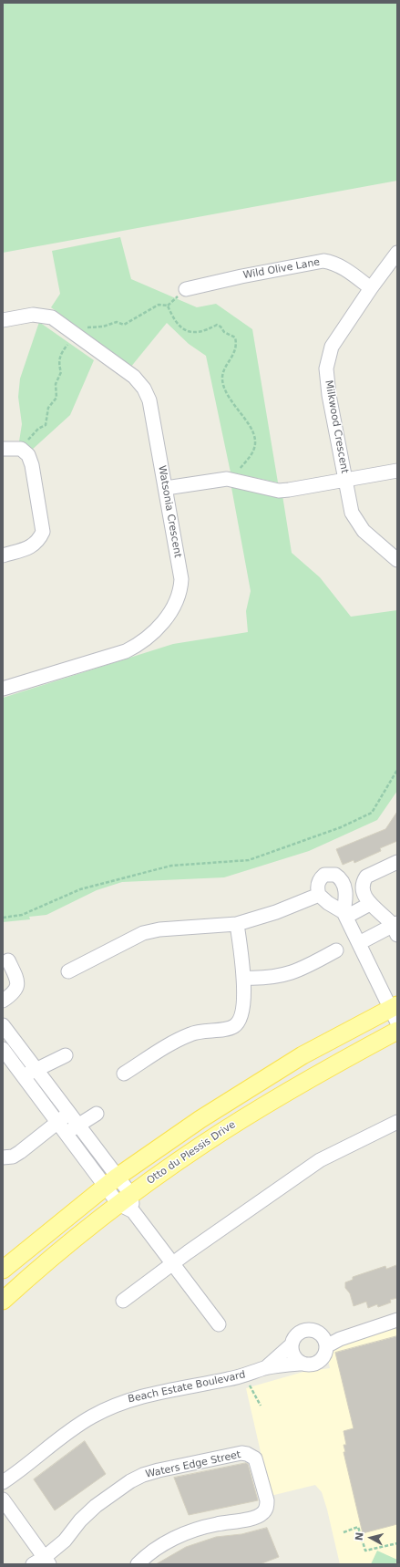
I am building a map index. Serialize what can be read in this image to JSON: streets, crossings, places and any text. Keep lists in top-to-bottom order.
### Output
{
  "streets": {
    "main road": ["Otto du Plessis Drive"],
    "street": [
      "Wild Olive Lane",
      "Milkwood Crescent",
      "Watsonia Crescent",
      "Beach Estate Boulevard",
      "Waters Edge Street"
    ]
  },
  "crossings": [
    ["Wild Olive Lane", "Milkwood Crescent"]
  ],
  "north": "left"
}
